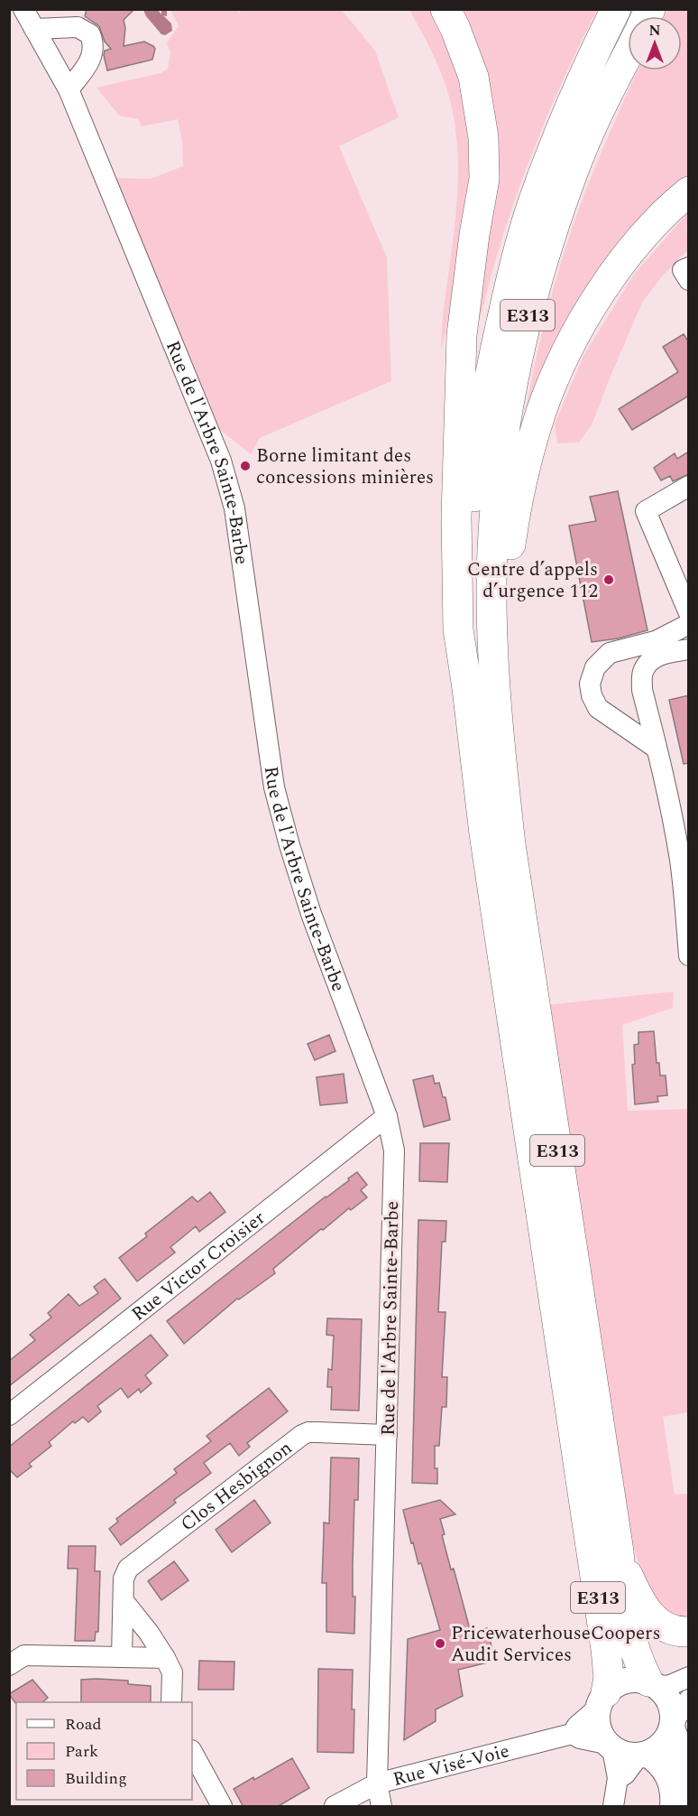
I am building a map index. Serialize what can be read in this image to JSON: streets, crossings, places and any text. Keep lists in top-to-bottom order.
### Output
{
  "streets": {
    "highway": ["E313"],
    "street": [
      "Rue de l'Arbre Sainte-Barbe",
      "Rue Victor Croisier",
      "Clos Hesbignon",
      "Rue Visé-Voie"
    ]
  },
  "crossings": [
    ["Rue de l'Arbre Sainte-Barbe", "Rue Victor Croisier"],
    ["Rue de l'Arbre Sainte-Barbe", "Clos Hesbignon"],
    ["Rue de l'Arbre Sainte-Barbe", "Rue Visé-Voie"]
  ],
  "places": ["Borne limitant des concessions minières", "Centre d’appels d’urgence 112", "PricewaterhouseCoopers Audit Services"],
  "legend": ["Road", "Park", "Building"],
  "north": "top"
}
